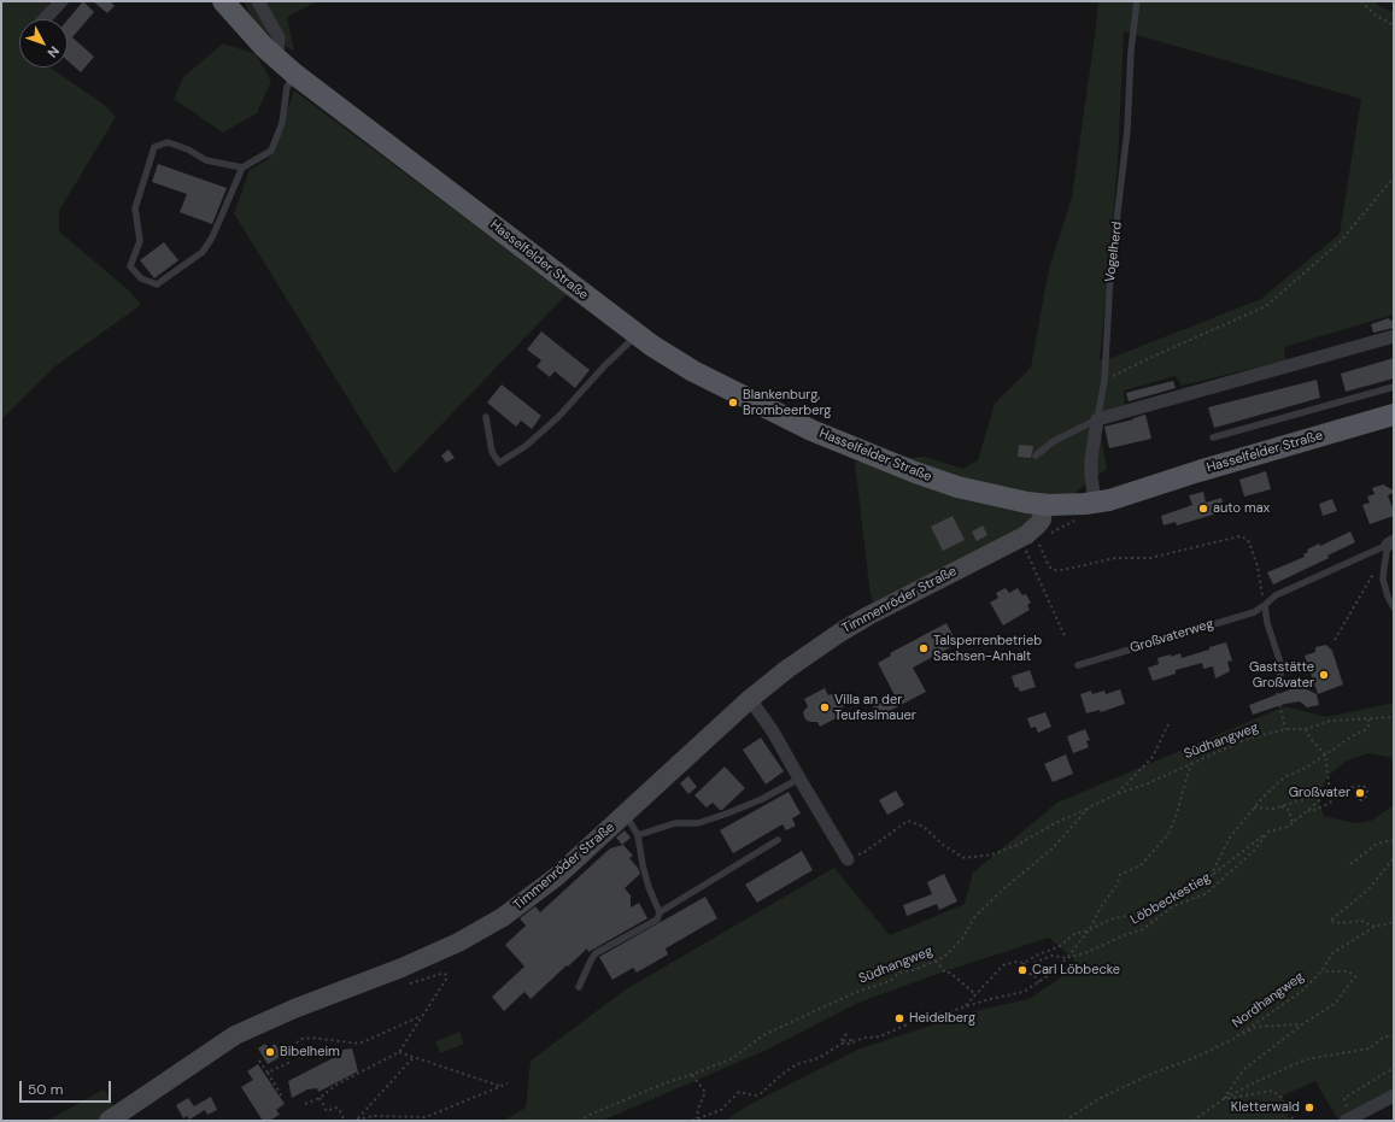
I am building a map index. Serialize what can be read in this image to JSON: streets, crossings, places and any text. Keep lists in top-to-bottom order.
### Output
{
  "streets": {
    "main road": ["Hasselfelder Straße", "Timmenröder Straße"],
    "street": ["Vogelherd"],
    "lane": ["Großvaterweg"],
    "path": ["Südhangweg", "Löbbeckestieg", "Nordhangweg"]
  },
  "crossings": [
    ["Vogelherd", "Hasselfelder Straße"],
    ["Hasselfelder Straße", "Timmenröder Straße"]
  ],
  "places": [
    "Blankenburg, Brombeerberg",
    "auto max",
    "Talsperrenbetrieb Sachsen-Anhalt",
    "Gaststätte Großvater",
    "Villa an der Teufeslmauer",
    "Großvater",
    "Carl Löbbecke",
    "Heidelberg",
    "Bibelheim",
    "Kletterwald"
  ],
  "scale_bar": "50 m",
  "north": "bottom right"
}
